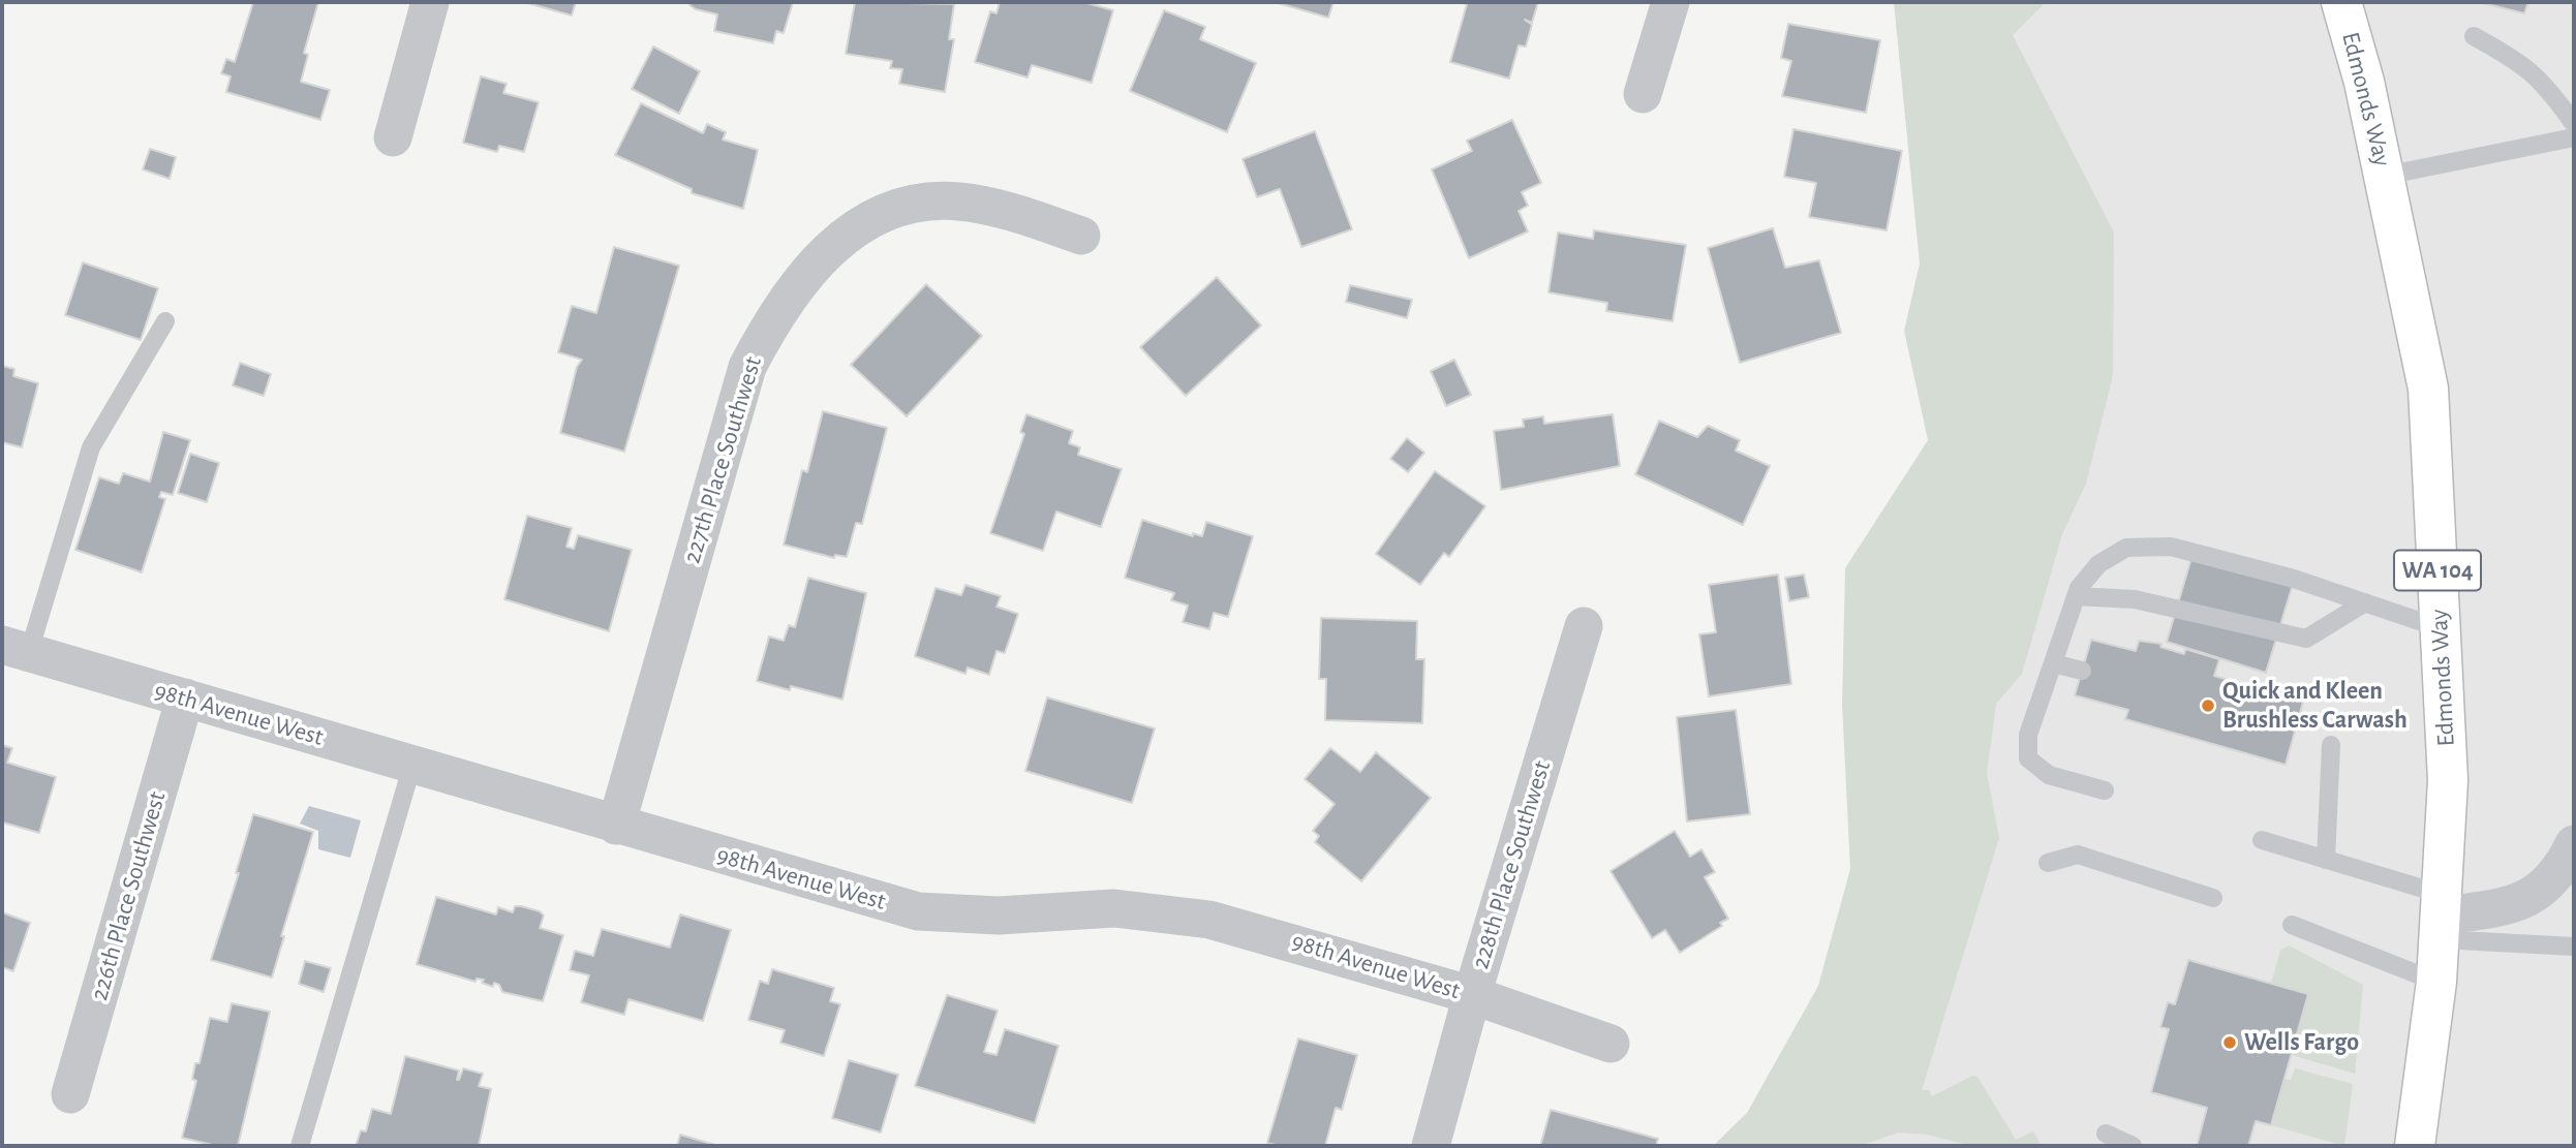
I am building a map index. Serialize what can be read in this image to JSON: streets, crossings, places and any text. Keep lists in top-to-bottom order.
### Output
{
  "streets": {
    "main road": ["Edmonds Way", "WA 104"],
    "street": [
      "227th Place Southwest",
      "98th Avenue West",
      "228th Place Southwest",
      "226th Place Southwest"
    ]
  },
  "crossings": [
    ["227th Place Southwest", "98th Avenue West"],
    ["98th Avenue West", "228th Place Southwest"],
    ["98th Avenue West", "226th Place Southwest"]
  ],
  "places": ["Quick and Kleen Brushless Carwash", "Wells Fargo"]
}
